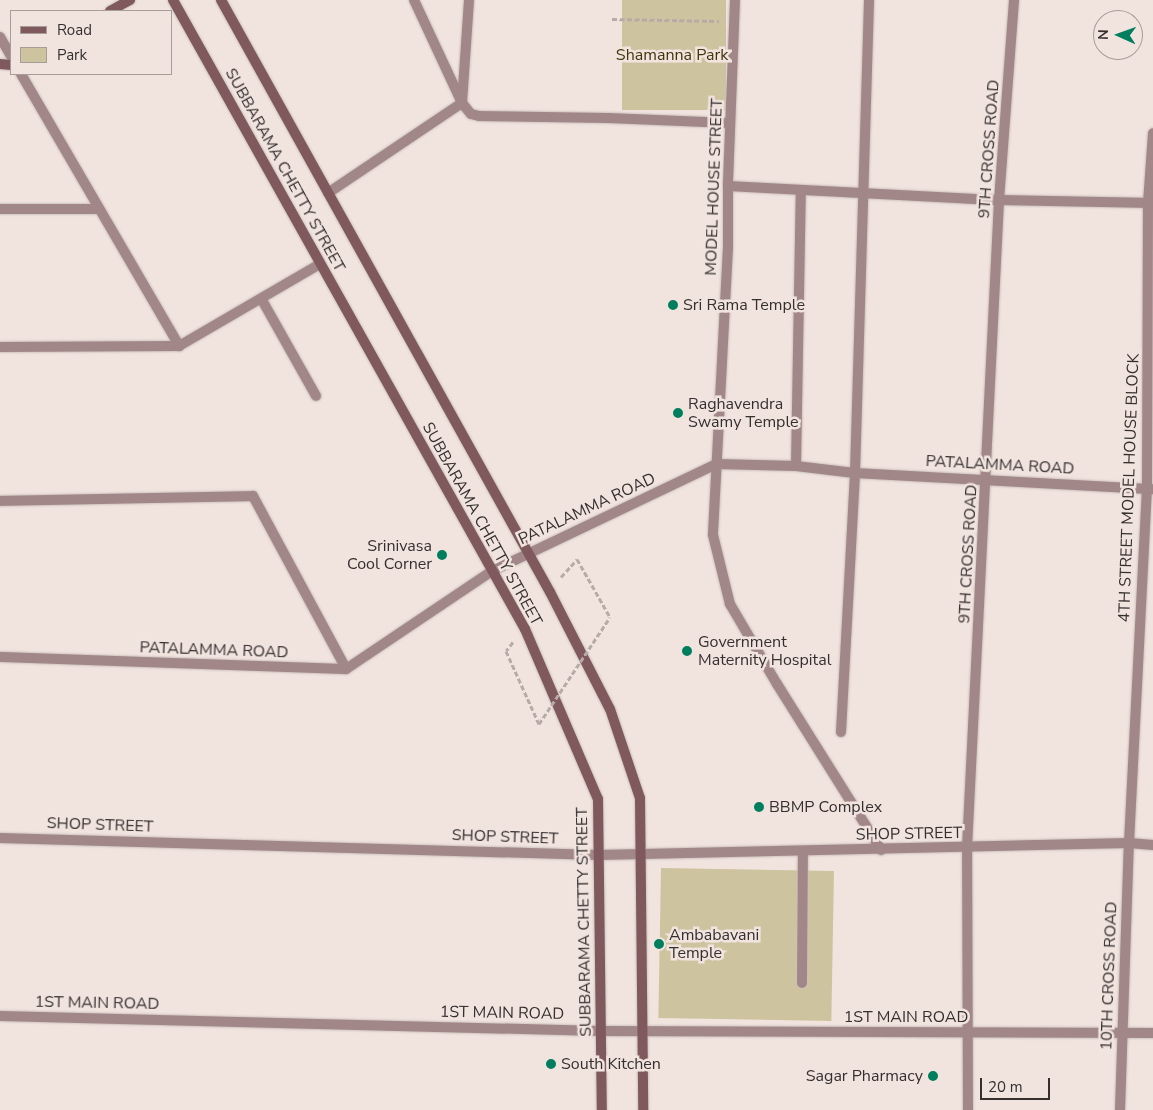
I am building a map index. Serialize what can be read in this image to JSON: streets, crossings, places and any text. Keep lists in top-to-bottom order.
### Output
{
  "streets": {
    "main road": ["SUBBARAMA CHETTY STREET"],
    "street": [
      "9TH CROSS ROAD",
      "MODEL HOUSE STREET",
      "PATALAMMA ROAD",
      "4TH STREET MODEL HOUSE BLOCK",
      "SHOP STREET",
      "10TH CROSS ROAD",
      "1ST MAIN ROAD"
    ]
  },
  "crossings": [
    ["9TH CROSS ROAD", "PATALAMMA ROAD"],
    ["9TH CROSS ROAD", "SHOP STREET"],
    ["9TH CROSS ROAD", "1ST MAIN ROAD"],
    ["SUBBARAMA CHETTY STREET", "PATALAMMA ROAD"],
    ["SUBBARAMA CHETTY STREET", "SHOP STREET"],
    ["SUBBARAMA CHETTY STREET", "1ST MAIN ROAD"],
    ["MODEL HOUSE STREET", "PATALAMMA ROAD"],
    ["MODEL HOUSE STREET", "SHOP STREET"],
    ["PATALAMMA ROAD", "4TH STREET MODEL HOUSE BLOCK"],
    ["4TH STREET MODEL HOUSE BLOCK", "SHOP STREET"],
    ["4TH STREET MODEL HOUSE BLOCK", "10TH CROSS ROAD"],
    ["SHOP STREET", "10TH CROSS ROAD"],
    ["10TH CROSS ROAD", "1ST MAIN ROAD"]
  ],
  "parks": ["Shamanna Park"],
  "places": [
    "Sri Rama Temple",
    "Raghavendra Swamy Temple",
    "Srinivasa Cool Corner",
    "Government Maternity Hospital",
    "BBMP Complex",
    "Ambabavani Temple",
    "South Kitchen",
    "Sagar Pharmacy"
  ],
  "legend": ["Road", "Park"],
  "scale_bar": "20 m",
  "north": "left"
}
